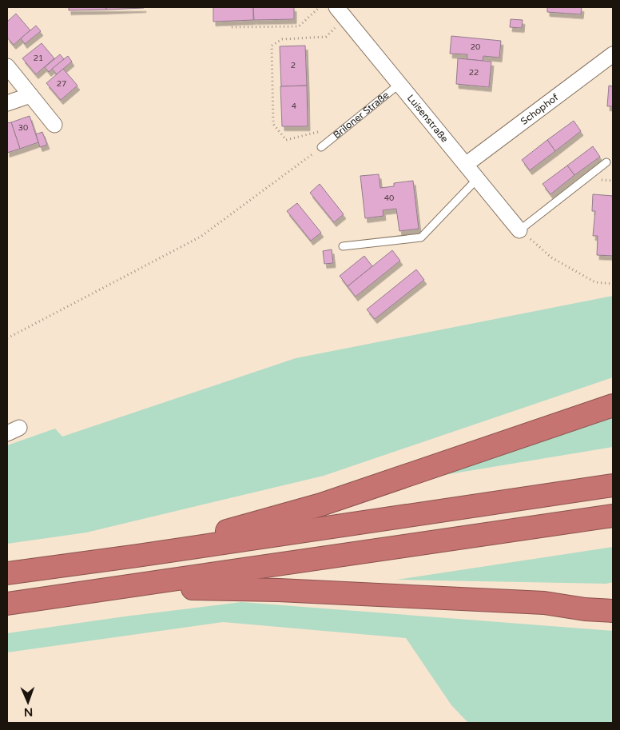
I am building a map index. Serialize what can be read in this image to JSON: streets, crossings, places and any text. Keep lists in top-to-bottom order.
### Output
{
  "streets": {
    "street": ["Schophof", "Luisenstraße"],
    "lane": ["Briloner Straße"]
  },
  "crossings": [
    ["Schophof", "Luisenstraße"],
    ["Briloner Straße", "Luisenstraße"]
  ],
  "house_numbers": [
    "20",
    "21",
    "2",
    "22",
    "27",
    "4",
    "30",
    "40"
  ],
  "north": "bottom"
}
